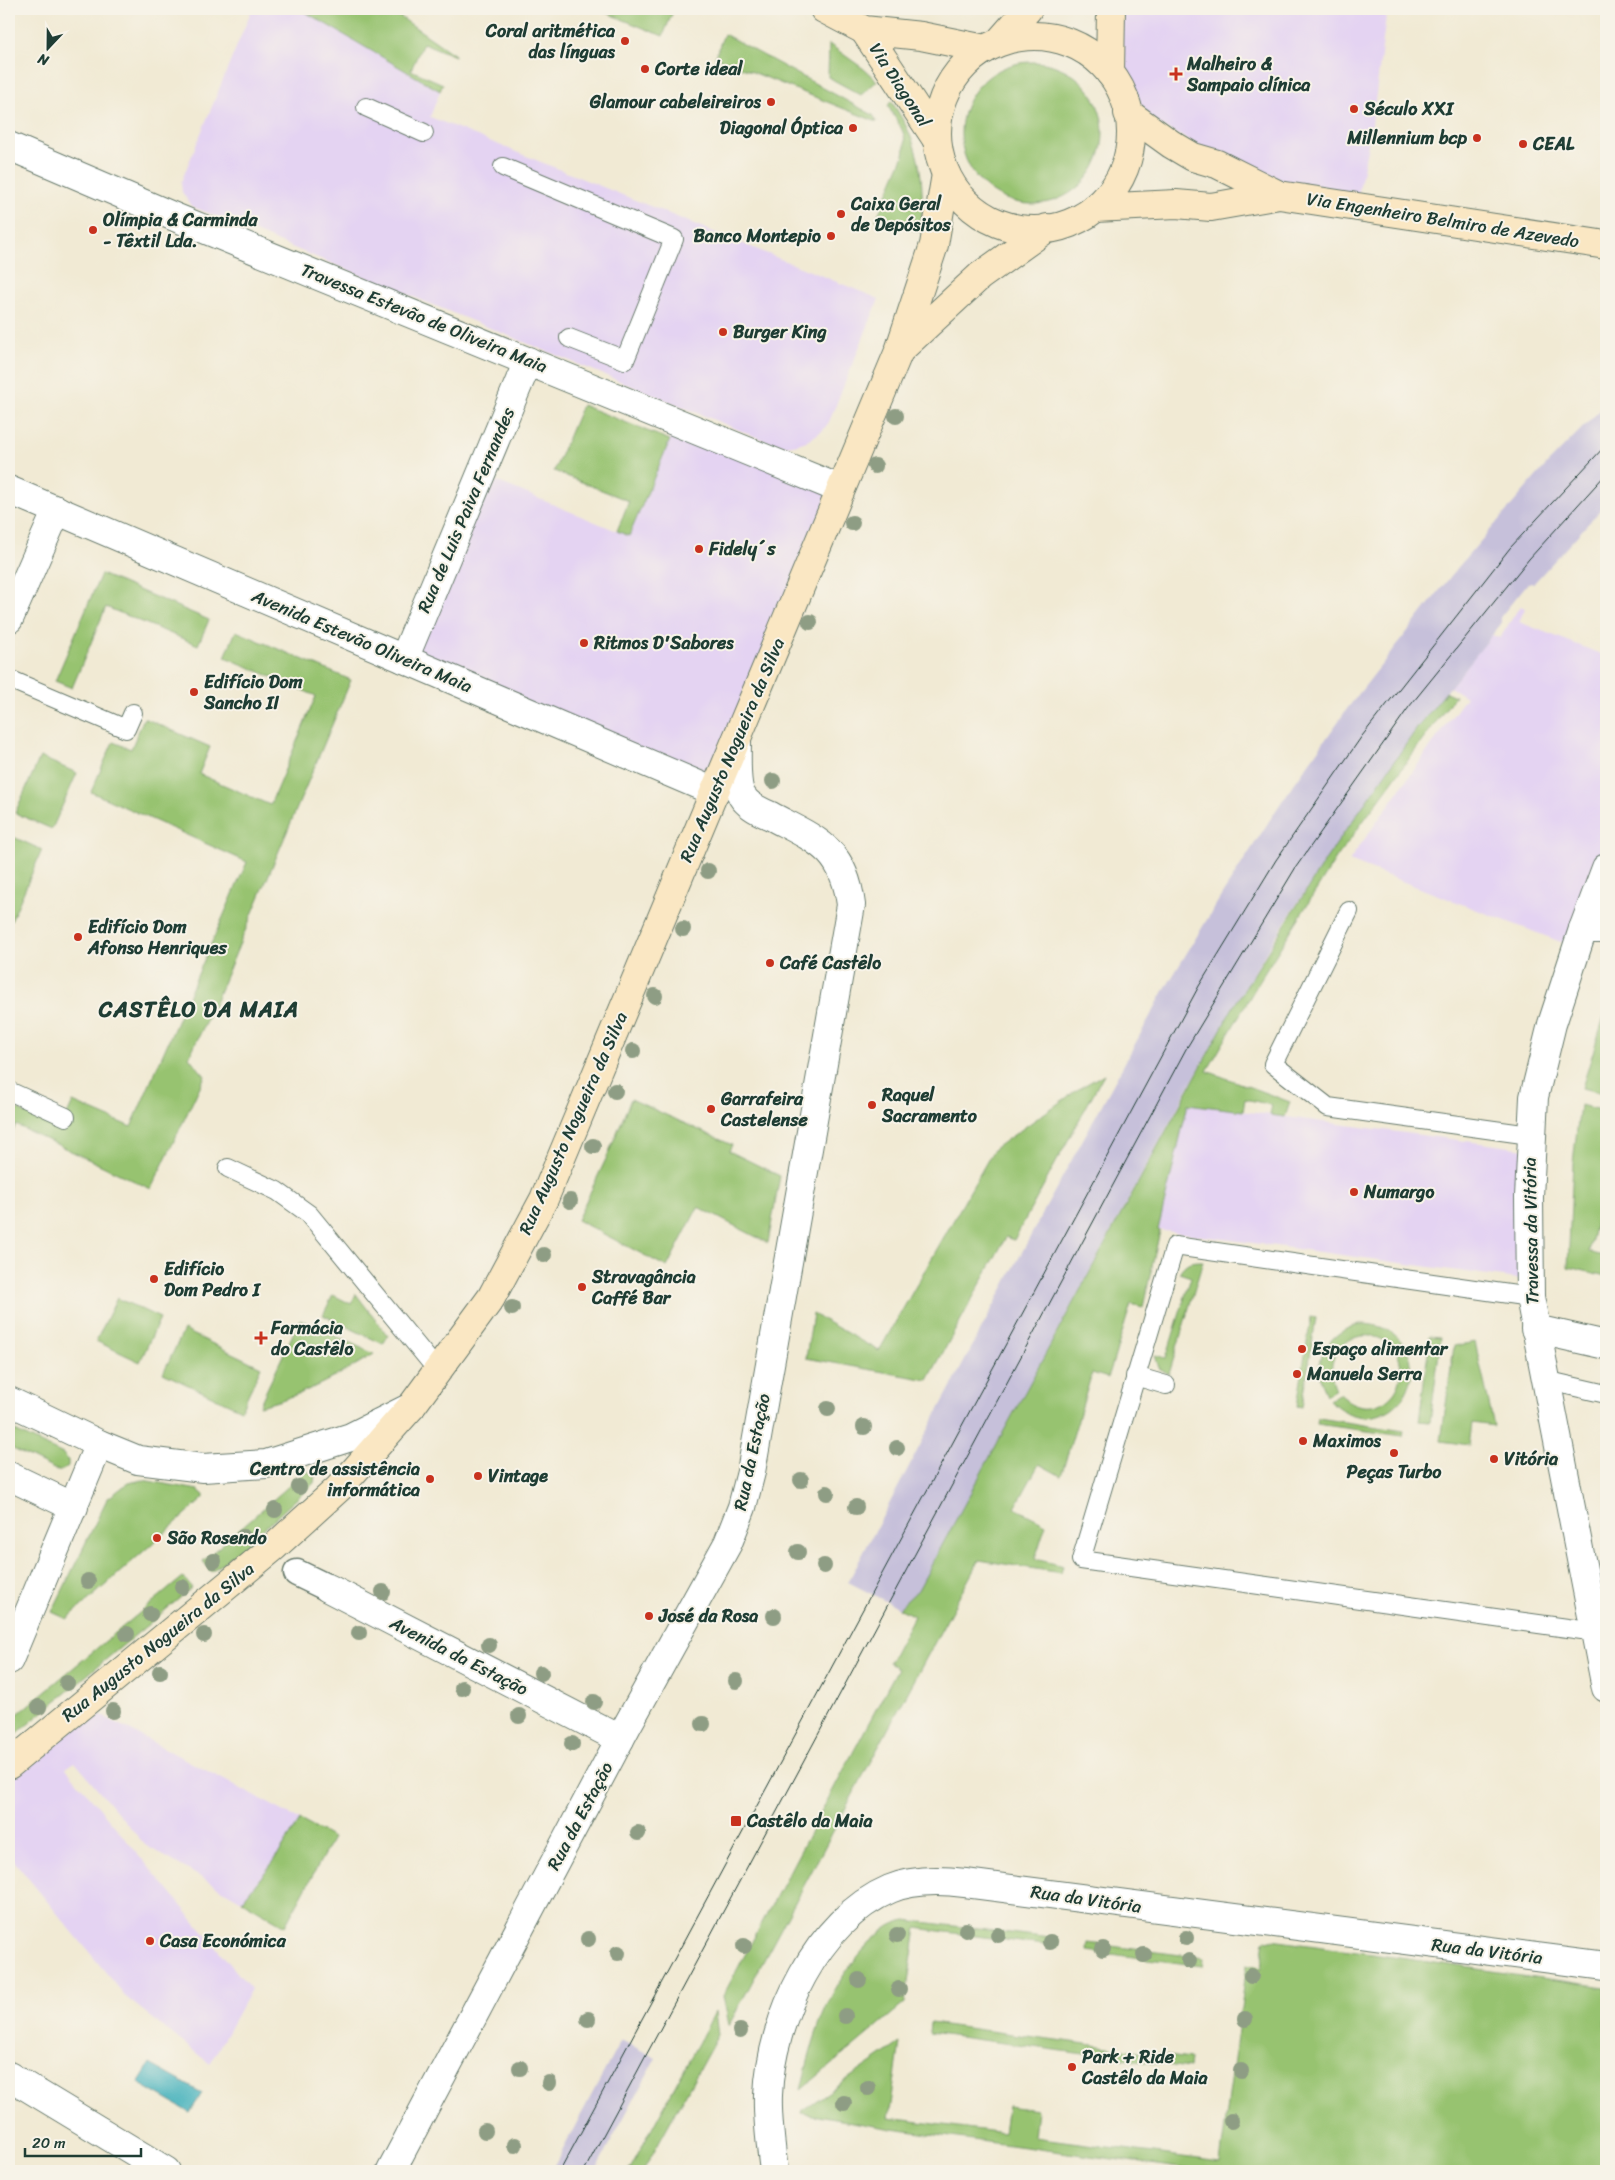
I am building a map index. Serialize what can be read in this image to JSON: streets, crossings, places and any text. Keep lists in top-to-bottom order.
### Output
{
  "streets": {
    "main road": ["Via Diagonal", "Via Engenheiro Belmiro de Azevedo", "Rua Augusto Nogueira da Silva"],
    "street": [
      "Travessa Estevão de Oliveira Maia",
      "Rua de Luis Paiva Fernandes",
      "Avenida Estevão Oliveira Maia",
      "Travessa da Vitória",
      "Rua da Estação",
      "Avenida da Estação",
      "Rua da Vitória"
    ]
  },
  "crossings": [
    ["Travessa Estevão de Oliveira Maia", "Rua de Luis Paiva Fernandes"],
    ["Travessa Estevão de Oliveira Maia", "Rua Augusto Nogueira da Silva"],
    ["Rua de Luis Paiva Fernandes", "Avenida Estevão Oliveira Maia"],
    ["Avenida Estevão Oliveira Maia", "Rua Augusto Nogueira da Silva"],
    ["Rua Augusto Nogueira da Silva", "Rua da Estação"],
    ["Rua da Estação", "Avenida da Estação"]
  ],
  "districts": ["CASTÊLO DA MAIA"],
  "places": {
    "other": [
      "Coral aritmética das línguas",
      "Corte ideal",
      "Glamour cabeleireiros",
      "Século XXI",
      "Diagonal Óptica",
      "Millennium bcp",
      "CEAL",
      "Caixa Geral de Depósitos",
      "Olímpia & Carminda - Têxtil Lda.",
      "Banco Montepio",
      "Burger King",
      "Fidely´s",
      "Ritmos D'Sabores",
      "Edifício Dom Sancho II",
      "Edifício Dom Afonso Henriques",
      "Café Castêlo",
      "Raquel Sacramento",
      "Garrafeira Castelense",
      "Numargo",
      "Edifício Dom Pedro I",
      "Stravagância Caffé Bar",
      "Espaço alimentar",
      "Manuela Serra",
      "Maximos",
      "Peças Turbo",
      "Vitória",
      "Vintage",
      "Centro de assistência informática",
      "São Rosendo",
      "José da Rosa",
      "Casa Económica",
      "Park + Ride Castêlo da Maia"
    ],
    "health": ["Malheiro & Sampaio clínica", "Farmácia do Castêlo"],
    "transit": ["Castêlo da Maia"]
  },
  "scale_bar": "20 m",
  "north": "bottom"
}
